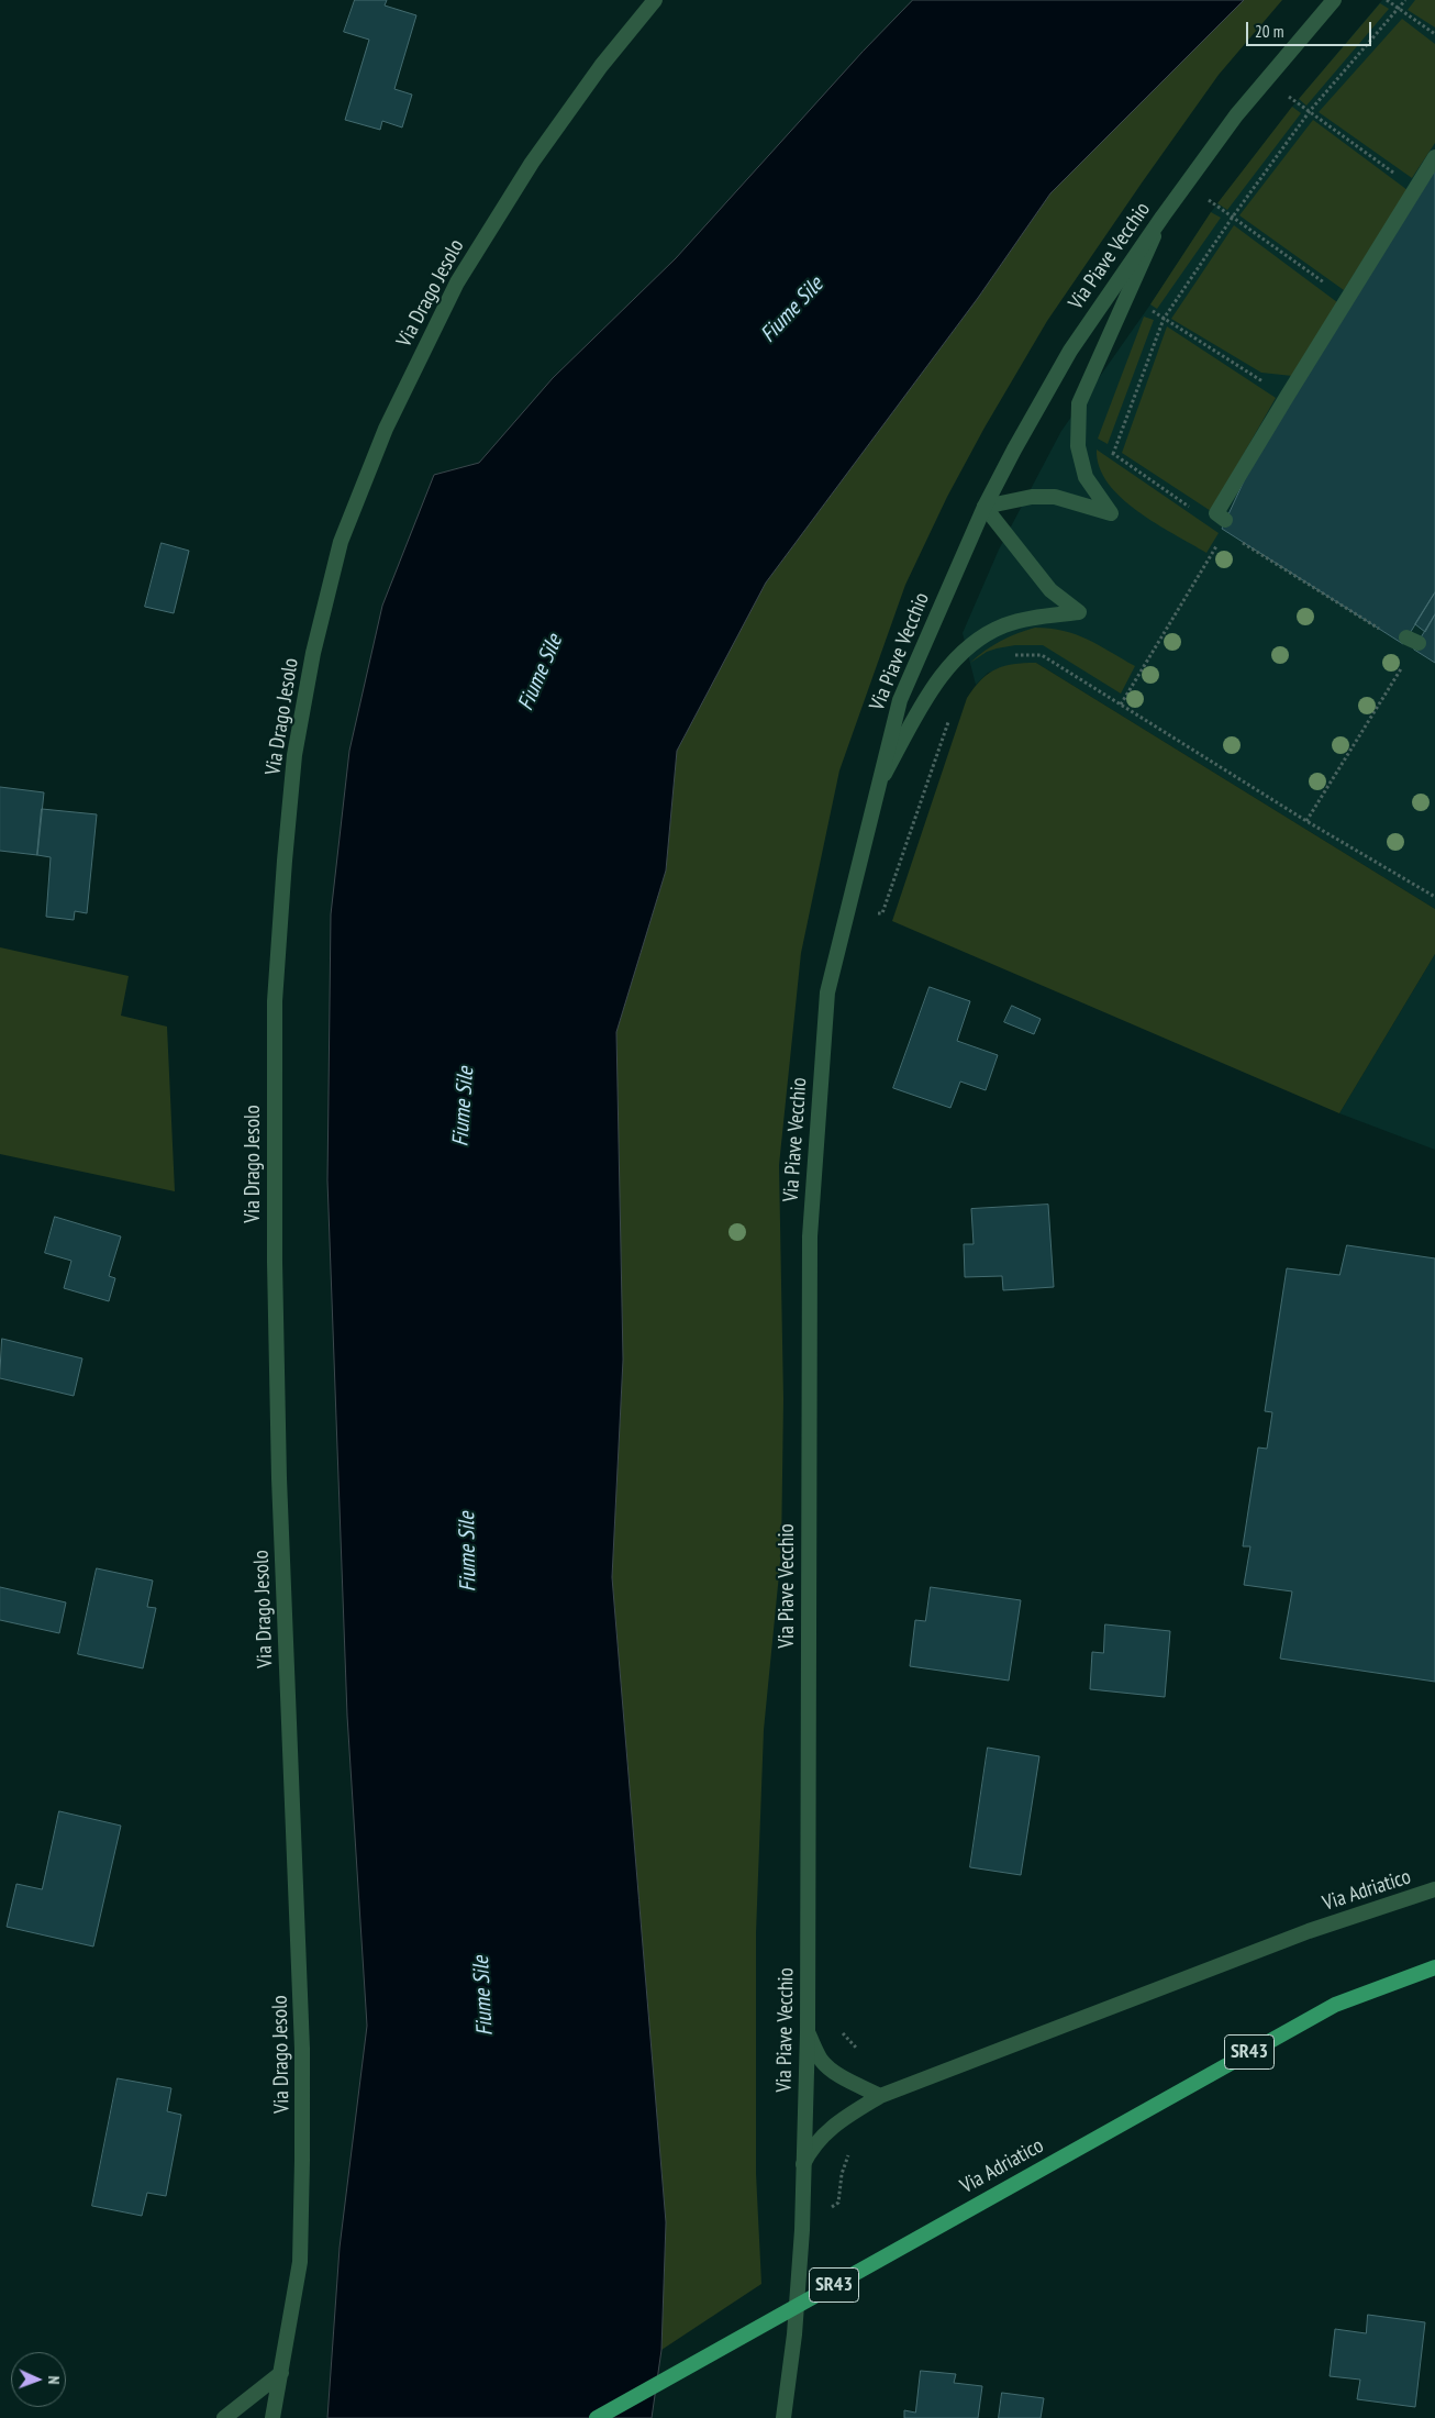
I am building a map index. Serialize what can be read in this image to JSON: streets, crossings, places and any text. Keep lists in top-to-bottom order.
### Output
{
  "streets": {
    "main road": ["Via Adriatico", "SR43"],
    "street": ["Via Piave Vecchio", "Via Drago Jesolo"]
  },
  "crossings": [
    ["Via Piave Vecchio", "Via Adriatico"]
  ],
  "water": ["Fiume Sile"],
  "scale_bar": "20 m",
  "north": "right"
}
